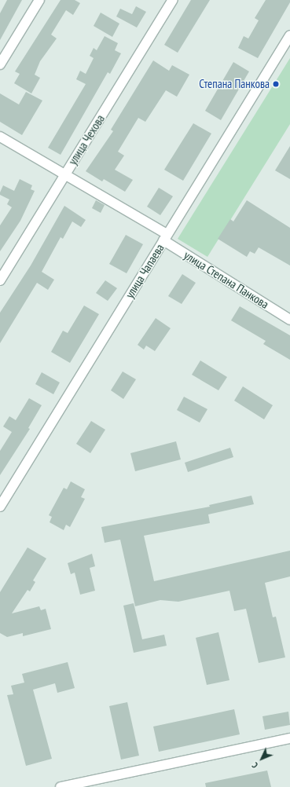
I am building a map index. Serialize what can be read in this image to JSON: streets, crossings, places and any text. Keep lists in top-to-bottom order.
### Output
{
  "streets": {
    "street": ["улица Чехова", "улица Чапаева", "улица Степана Панкова"]
  },
  "crossings": [
    ["улица Чехова", "улица Степана Панкова"],
    ["улица Чапаева", "улица Степана Панкова"]
  ],
  "places": ["Степана Панкова"],
  "north": "bottom left"
}
